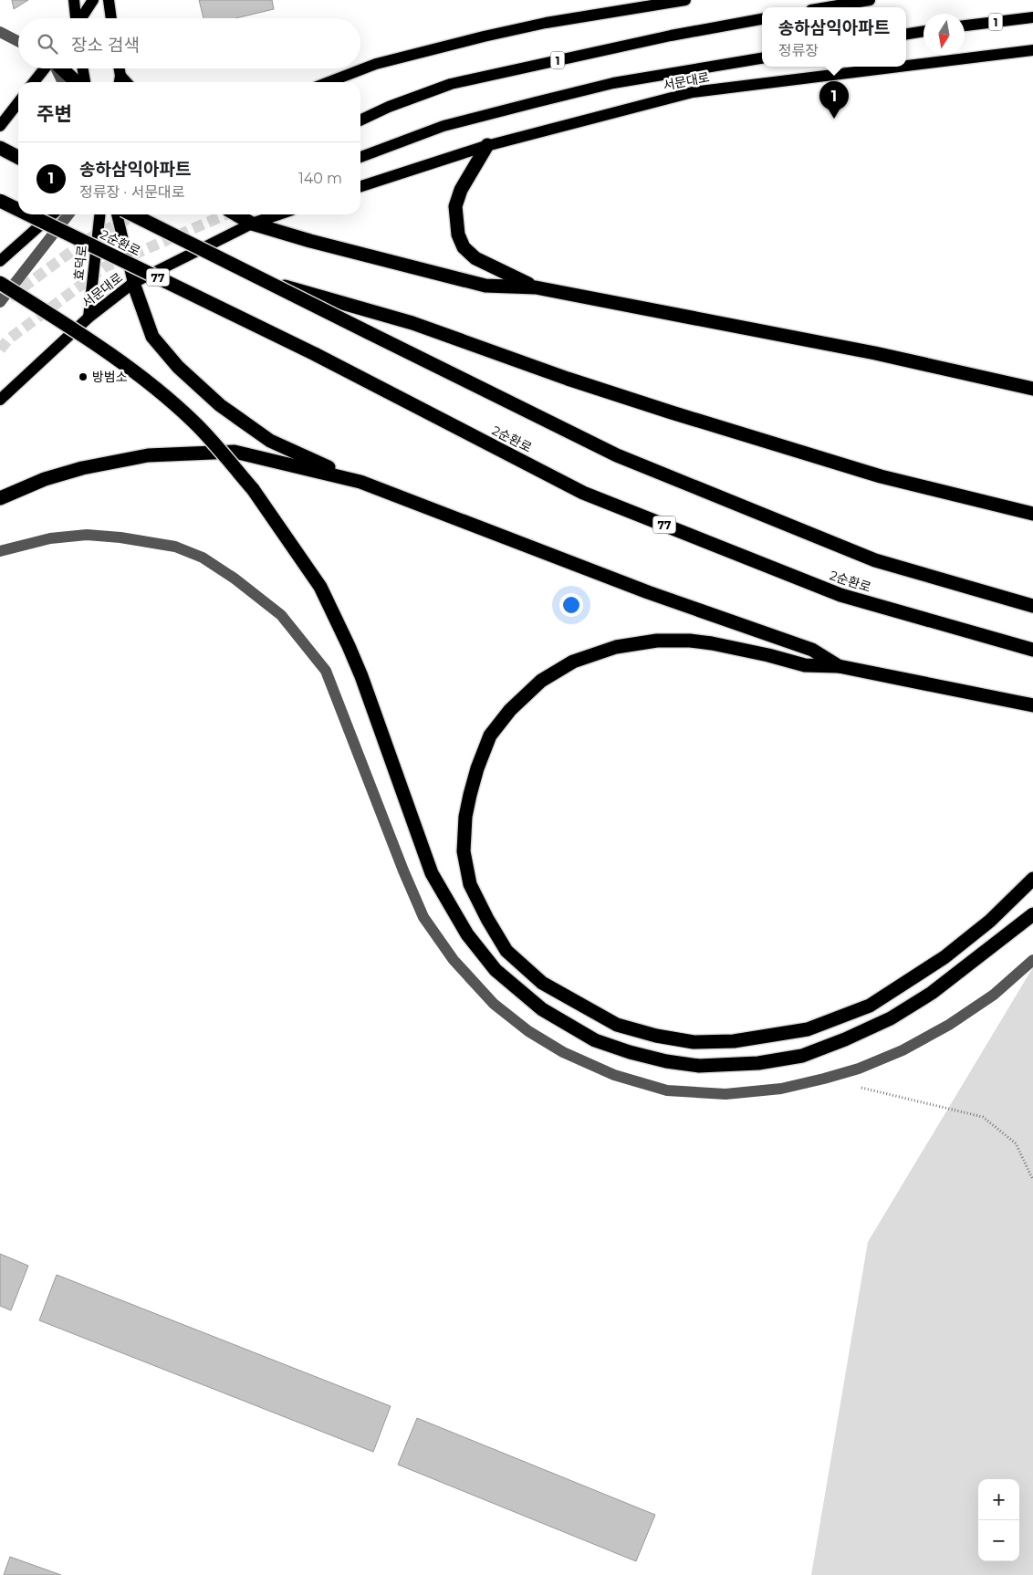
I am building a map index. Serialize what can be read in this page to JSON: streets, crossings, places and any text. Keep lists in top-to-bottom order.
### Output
{
  "streets": {
    "highway": ["2순환로", "77"],
    "main road": ["1", "서문대로", "효덕로"]
  },
  "crossings": [
    ["서문대로", "효덕로"]
  ],
  "places": ["방범소"],
  "north": "bottom",
  "page": {
    "popup": ["송하삼익아파트", "정류장"],
    "search": "장소 검색",
    "pins": "1",
    "heading": "주변",
    "list": [
      {
        "mark": "1",
        "name": "송하삼익아파트",
        "note": "정류장 · 서문대로",
        "value": "140 m"
      }
    ],
    "map_buttons": ["+", "−"]
  }
}
